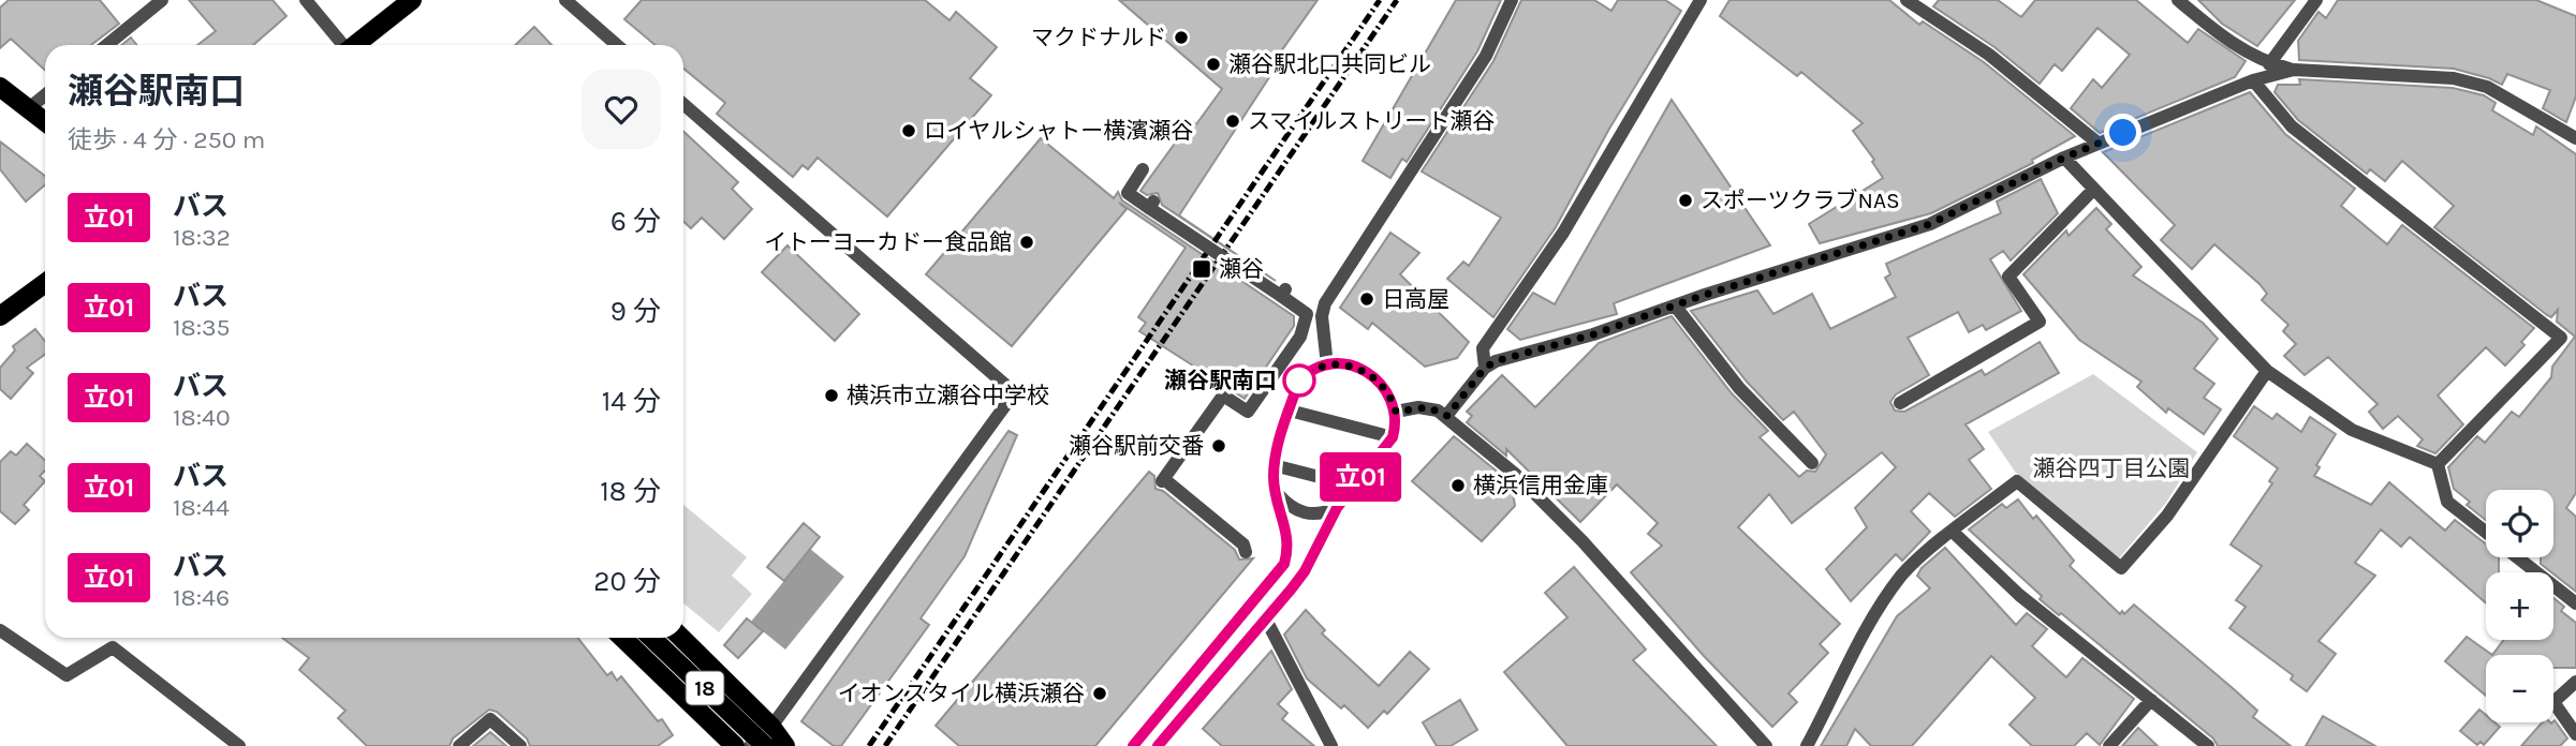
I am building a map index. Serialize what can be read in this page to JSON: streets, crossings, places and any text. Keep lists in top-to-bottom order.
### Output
{
  "streets": {
    "main road": ["18"]
  },
  "parks": ["瀬谷四丁目公園"],
  "places": {
    "other": [
      "マクドナルド",
      "瀬谷駅北口共同ビル",
      "スマイルストリート瀬谷",
      "ロイヤルシャトー横濱瀬谷",
      "スポーツクラブNAS",
      "イトーヨーカドー食品館",
      "日高屋",
      "瀬谷駅南口",
      "横浜市立瀬谷中学校",
      "瀬谷駅前交番",
      "横浜信用金庫",
      "イオンスタイル横浜瀬谷"
    ],
    "transit": ["瀬谷"]
  },
  "lines": ["bus line 立01"],
  "page": {
    "on_map": "立01",
    "heading": ["瀬谷駅南口", "徒歩 · 4 分 · 250 m"],
    "list": [
      {
        "mark": "立01",
        "name": "バス",
        "note": "18:32",
        "value": "6 分"
      },
      {
        "mark": "立01",
        "name": "バス",
        "note": "18:35",
        "value": "9 分"
      },
      {
        "mark": "立01",
        "name": "バス",
        "note": "18:40",
        "value": "14 分"
      },
      {
        "mark": "立01",
        "name": "バス",
        "note": "18:44",
        "value": "18 分"
      },
      {
        "mark": "立01",
        "name": "バス",
        "note": "18:46",
        "value": "20 分"
      }
    ],
    "map_buttons": ["+", "−"]
  }
}
